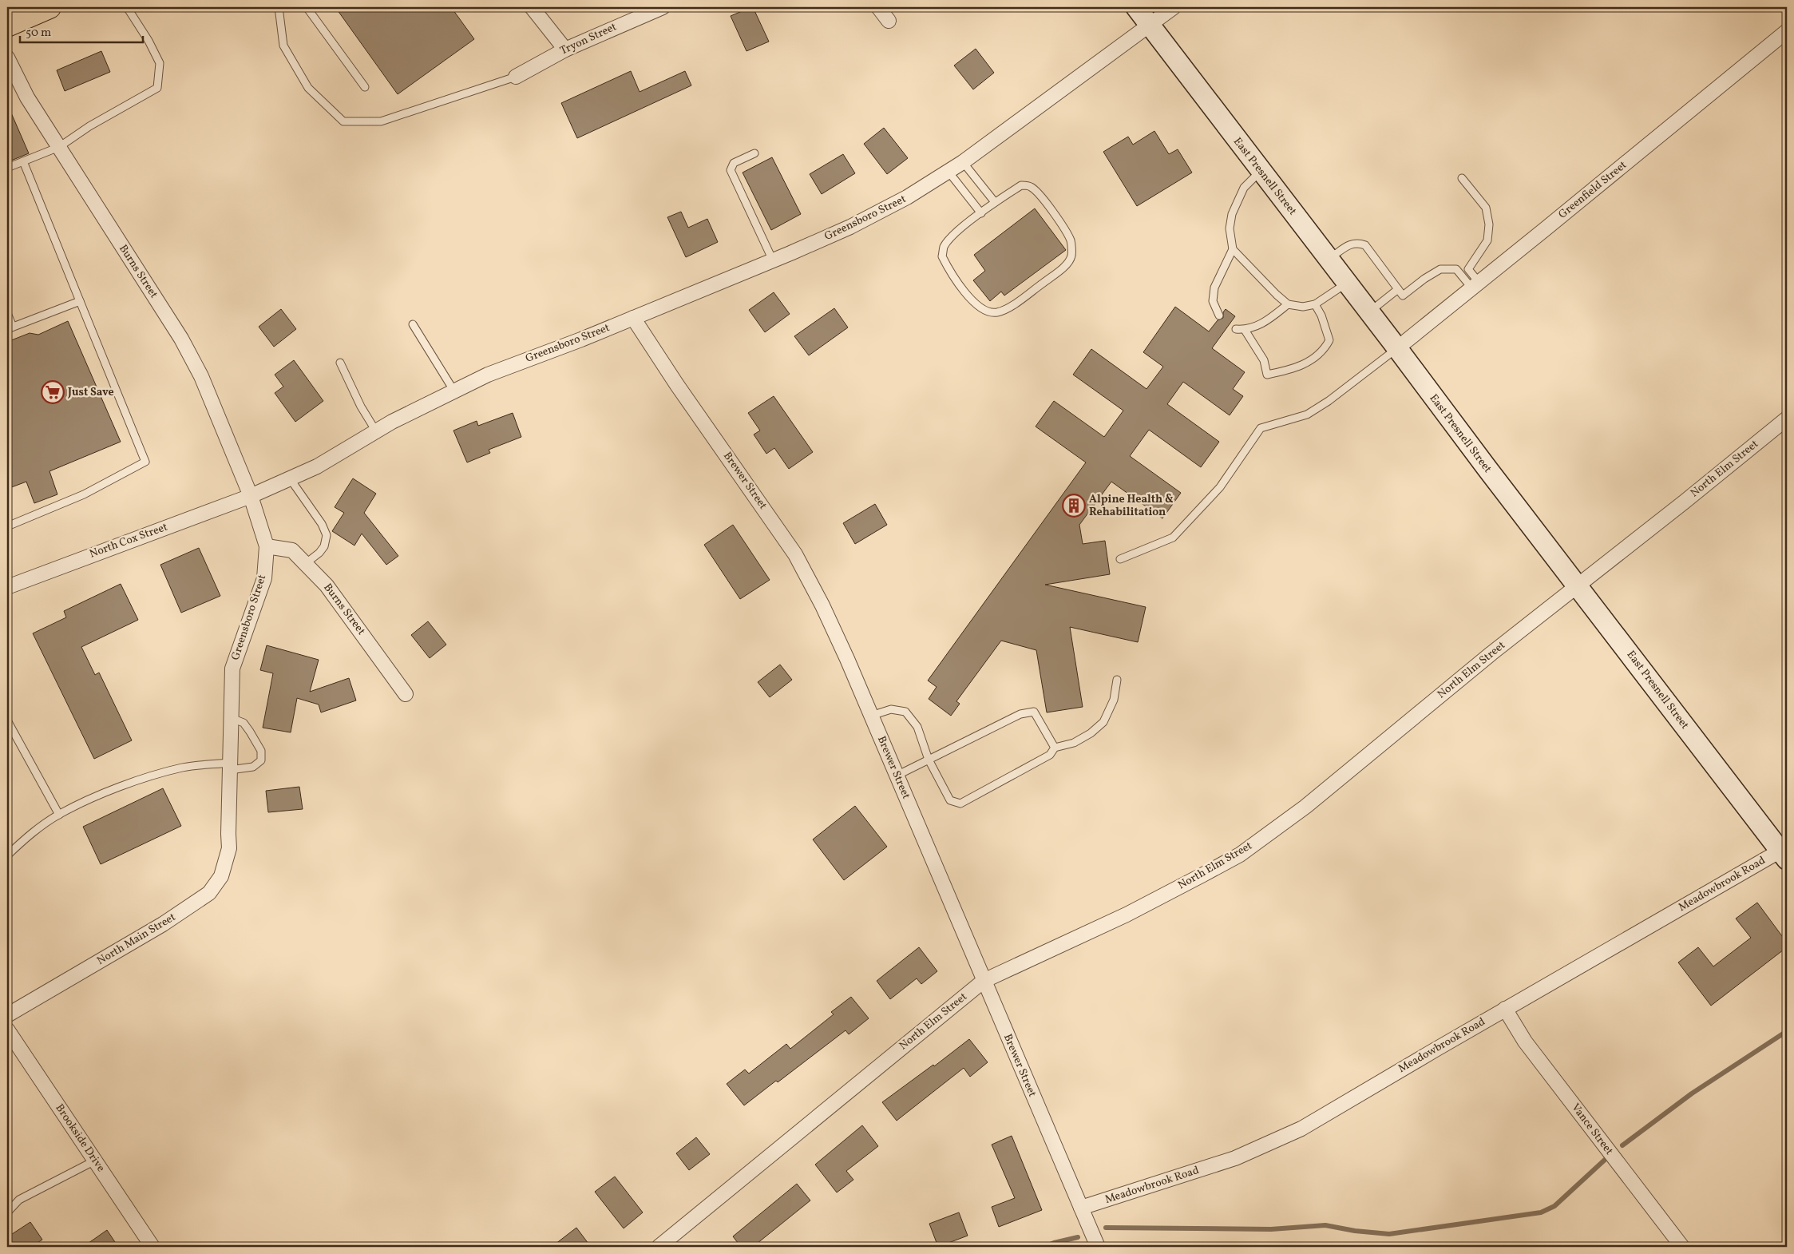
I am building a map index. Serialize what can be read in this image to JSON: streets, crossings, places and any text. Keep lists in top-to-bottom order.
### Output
{
  "streets": {
    "main road": ["East Presnell Street"],
    "street": [
      "Tryon Street",
      "Greenfield Street",
      "Greensboro Street",
      "Burns Street",
      "North Elm Street",
      "Brewer Street",
      "North Cox Street",
      "Meadowbrook Road",
      "North Main Street",
      "Vance Street",
      "Brookside Drive"
    ]
  },
  "crossings": [
    ["East Presnell Street", "Greenfield Street"],
    ["East Presnell Street", "Greensboro Street"],
    ["East Presnell Street", "North Elm Street"],
    ["East Presnell Street", "Meadowbrook Road"],
    ["Greensboro Street", "Burns Street"],
    ["Greensboro Street", "Brewer Street"],
    ["Greensboro Street", "North Cox Street"],
    ["Greensboro Street", "North Main Street"],
    ["Burns Street", "North Cox Street"],
    ["North Elm Street", "Brewer Street"],
    ["Brewer Street", "Meadowbrook Road"],
    ["Meadowbrook Road", "Vance Street"]
  ],
  "places": {
    "supermarket": ["Just Save"],
    "building": ["Alpine Health & Rehabilitation"]
  },
  "scale_bar": "50 m"
}
